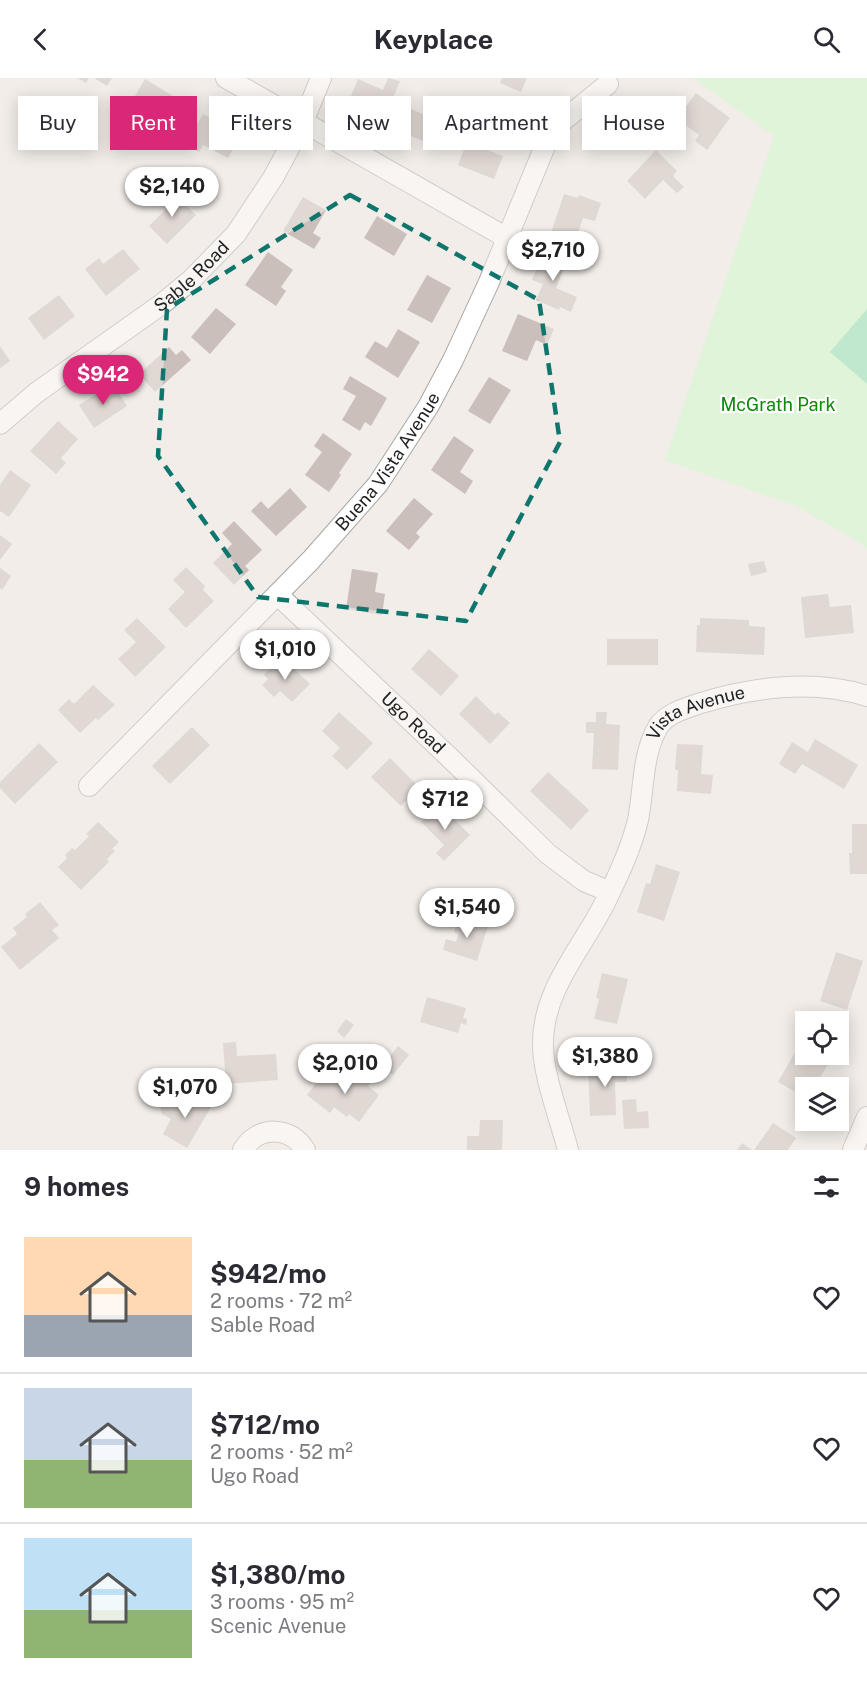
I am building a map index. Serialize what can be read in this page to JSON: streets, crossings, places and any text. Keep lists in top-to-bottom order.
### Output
{
  "streets": {
    "street": [
      "Sable Road",
      "Buena Vista Avenue",
      "Vista Avenue",
      "Ugo Road"
    ]
  },
  "crossings": [
    ["Buena Vista Avenue", "Ugo Road"],
    ["Vista Avenue", "Ugo Road"]
  ],
  "parks": ["McGrath Park"],
  "page": {
    "header": "Keyplace",
    "chip": [
      "Buy",
      "Rent",
      "Filters",
      "New",
      "Apartment",
      "House"
    ],
    "price": [
      "$2,140",
      "$2,710",
      "$942",
      "$1,010",
      "$712",
      "$1,540",
      "$1,380",
      "$2,010",
      "$1,070"
    ],
    "heading": "9 homes",
    "list": [
      {
        "name": "$942/mo",
        "note": "2 rooms · 72 m² · Sable Road"
      },
      {
        "name": "$712/mo",
        "note": "2 rooms · 52 m² · Ugo Road"
      },
      {
        "name": "$1,380/mo",
        "note": "3 rooms · 95 m² · Scenic Avenue"
      }
    ]
  }
}
